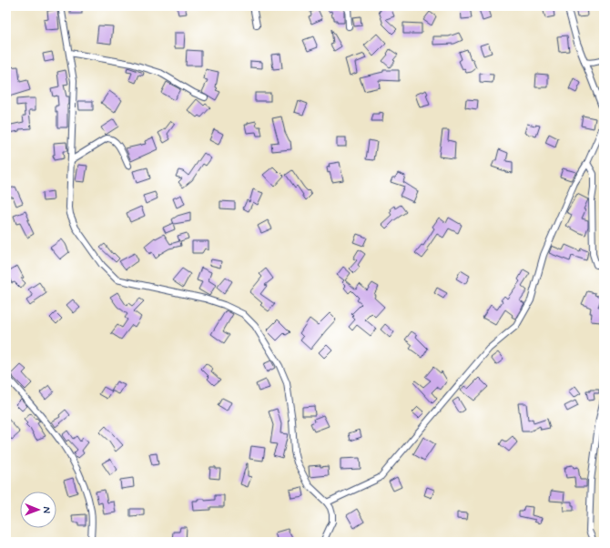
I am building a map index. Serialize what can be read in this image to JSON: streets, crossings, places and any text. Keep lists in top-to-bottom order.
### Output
{
  "north": "right"
}
